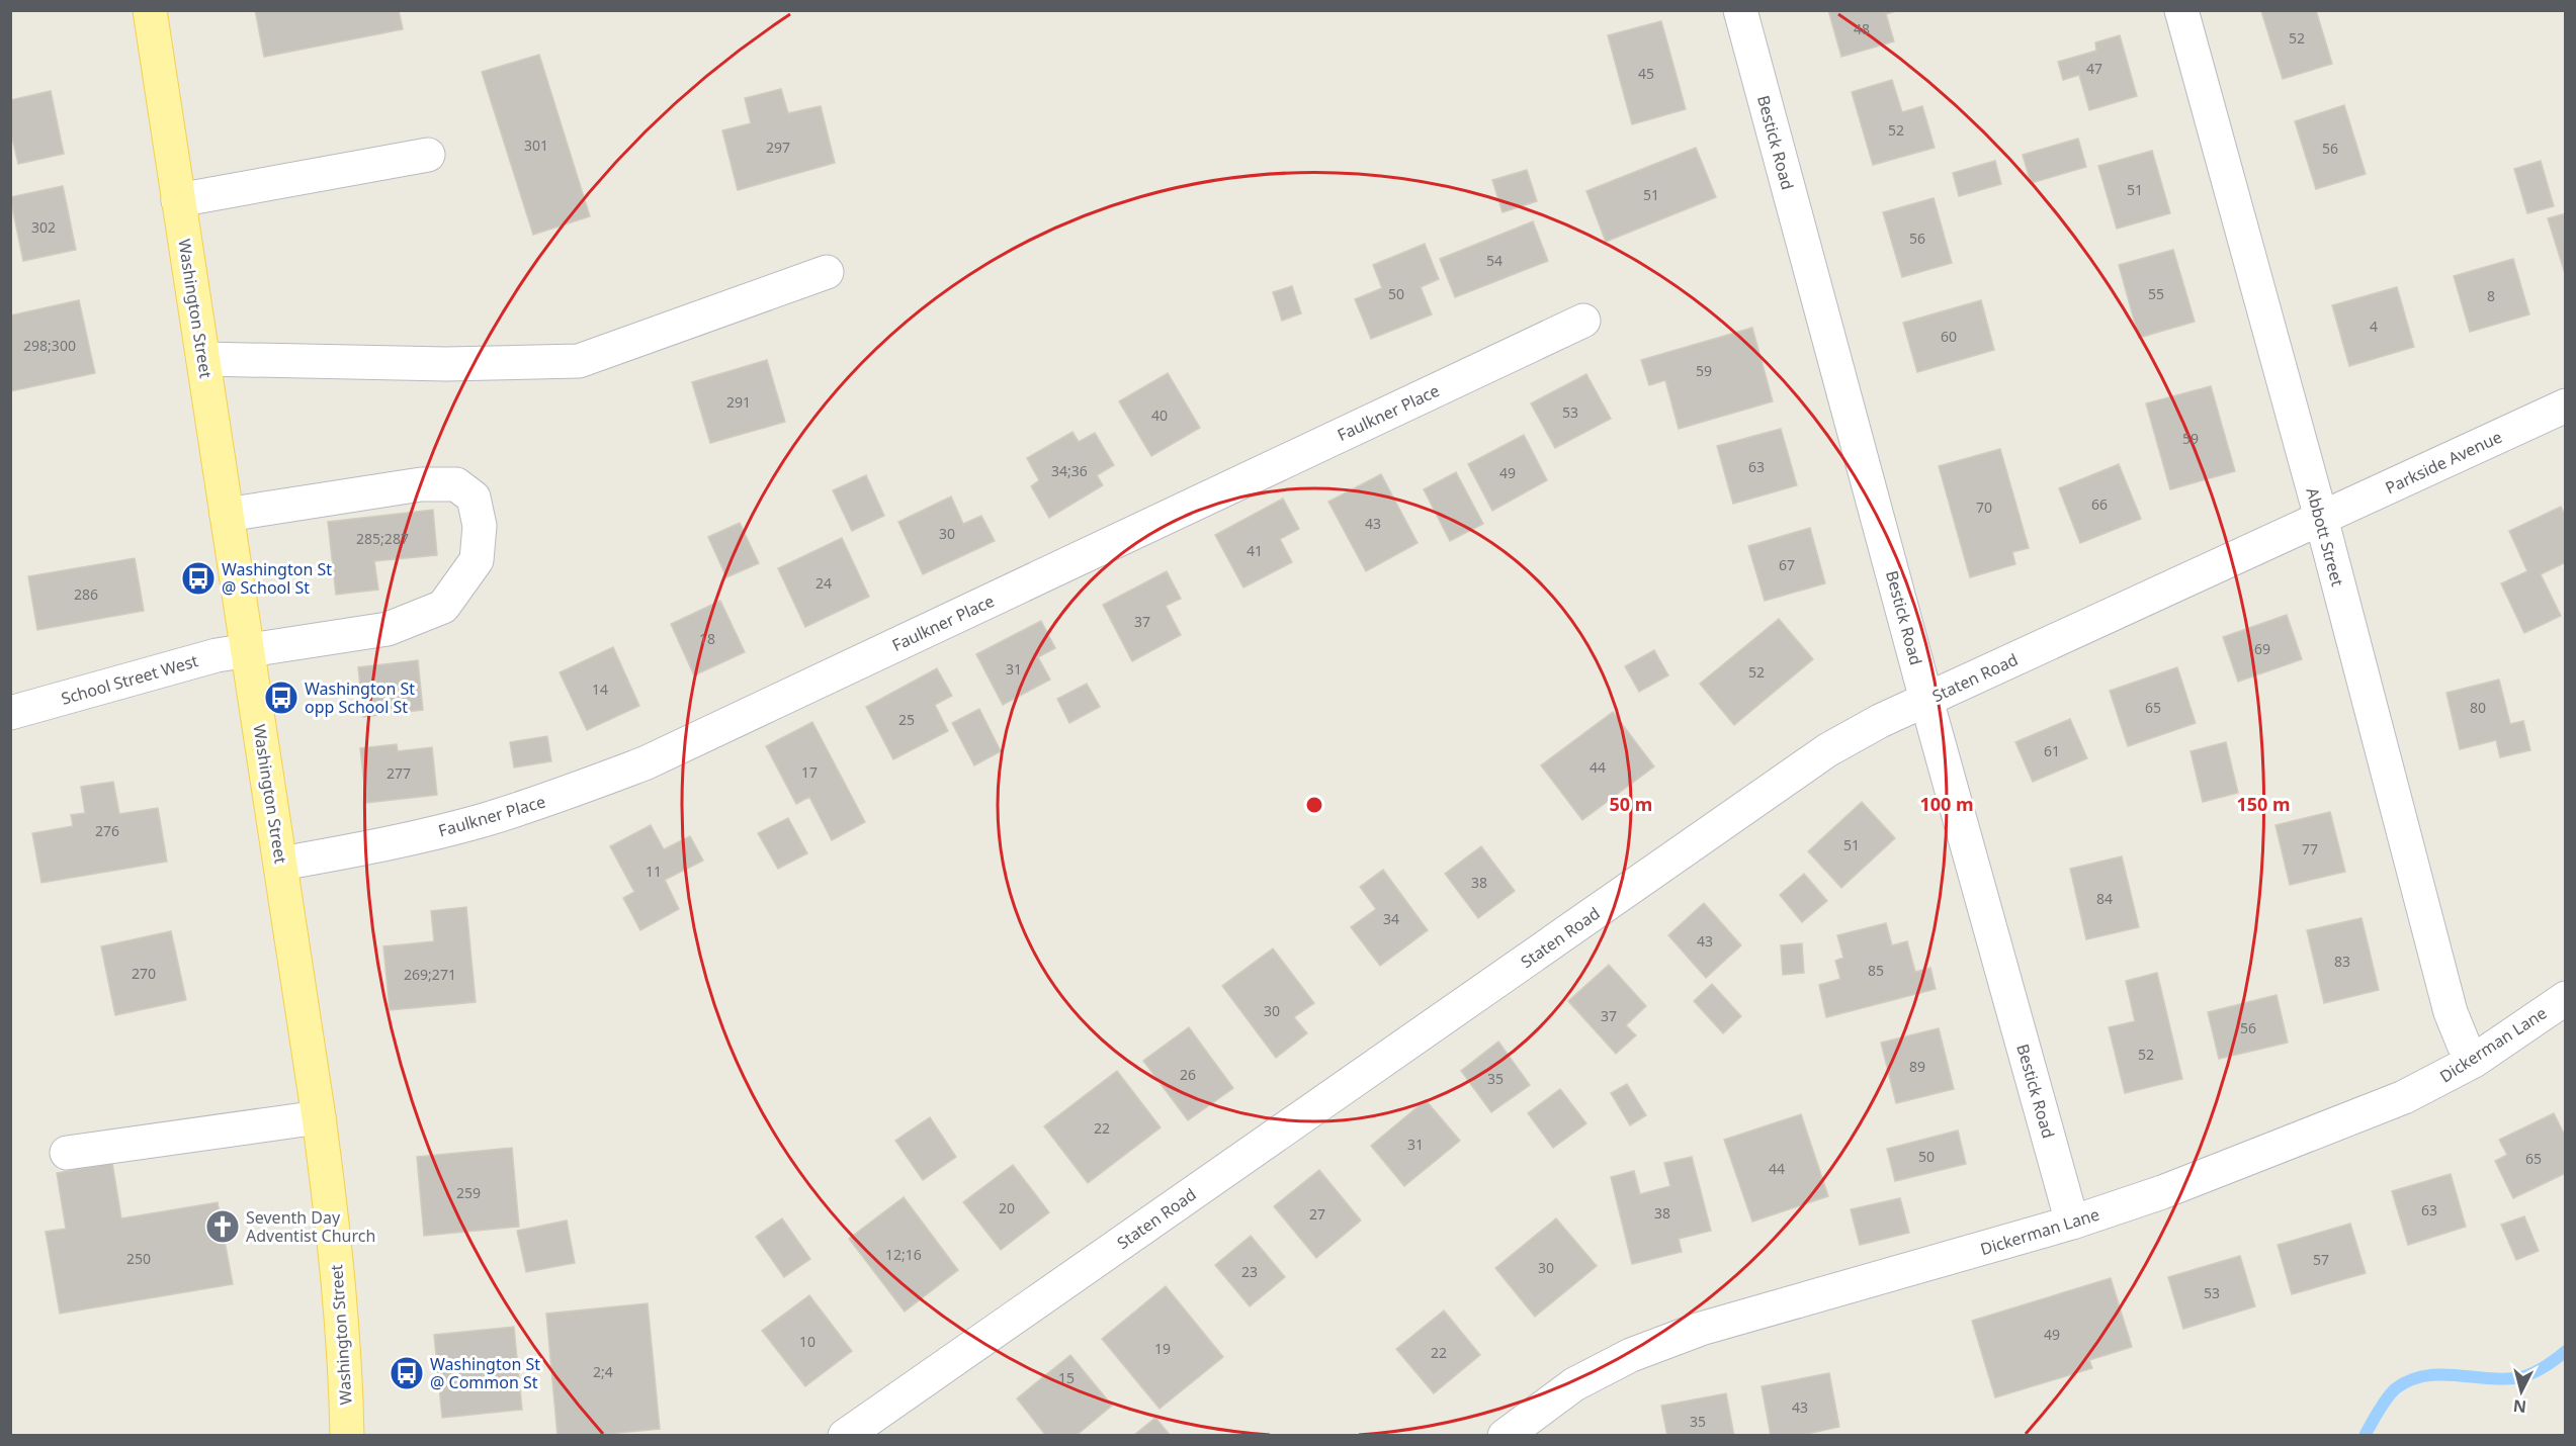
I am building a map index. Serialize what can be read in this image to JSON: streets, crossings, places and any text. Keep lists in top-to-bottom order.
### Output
{
  "streets": {
    "main road": ["Washington Street"],
    "street": [
      "Bestick Road",
      "Faulkner Place",
      "Parkside Avenue",
      "Abbott Street",
      "Staten Road",
      "School Street West",
      "Dickerman Lane"
    ]
  },
  "crossings": [
    ["Bestick Road", "Staten Road"],
    ["Bestick Road", "Dickerman Lane"],
    ["Washington Street", "Faulkner Place"],
    ["Washington Street", "School Street West"],
    ["Parkside Avenue", "Abbott Street"],
    ["Parkside Avenue", "Staten Road"],
    ["Abbott Street", "Staten Road"],
    ["Abbott Street", "Dickerman Lane"]
  ],
  "places": {
    "bus stop": ["Washington St @ School St", "Washington St opp School St", "Washington St @ Common St"],
    "church": ["Seventh Day Adventist Church"]
  },
  "house_numbers": [
    "48",
    "52",
    "47",
    "45",
    "52",
    "301",
    "297",
    "56",
    "51",
    "51",
    "302",
    "56",
    "54",
    "50",
    "55",
    "8",
    "4",
    "60",
    "298;300",
    "59",
    "291",
    "53",
    "40",
    "59",
    "63",
    "34;36",
    "49",
    "66",
    "70",
    "43",
    "30",
    "285;287",
    "41",
    "67",
    "24",
    "286",
    "37",
    "18",
    "69",
    "31",
    "52",
    "14",
    "65",
    "80",
    "25",
    "61",
    "44",
    "17",
    "277",
    "276",
    "51",
    "77",
    "11",
    "38",
    "84",
    "34",
    "43",
    "83",
    "85",
    "270",
    "269;271",
    "30",
    "37",
    "56",
    "52",
    "89",
    "26",
    "35",
    "22",
    "31",
    "50",
    "65",
    "44",
    "259",
    "20",
    "63",
    "38",
    "27",
    "12;16",
    "250",
    "57",
    "30",
    "23",
    "53",
    "49",
    "10",
    "19",
    "22",
    "2;4",
    "15",
    "43",
    "35"
  ],
  "north": "bottom",
  "rings": ["50 m", "100 m", "150 m"]
}
